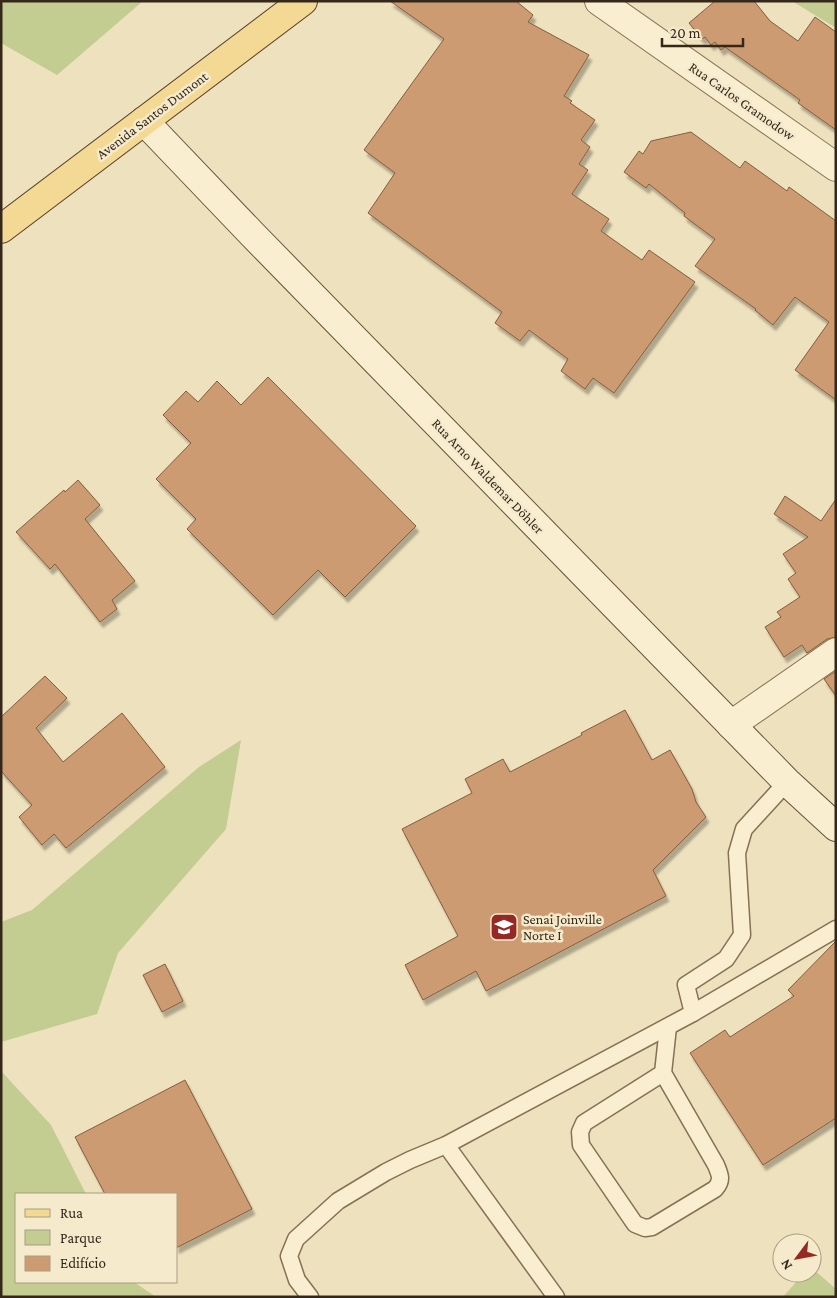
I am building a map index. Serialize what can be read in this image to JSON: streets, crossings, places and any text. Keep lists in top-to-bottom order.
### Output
{
  "streets": {
    "main road": ["Rua Carlos Gramodow", "Avenida Santos Dumont", "Rua Arno Waldemar Döhler"]
  },
  "crossings": [
    ["Avenida Santos Dumont", "Rua Arno Waldemar Döhler"]
  ],
  "places": {
    "school or university": ["Senai Joinville Norte I"]
  },
  "legend": ["Rua", "Parque", "Edifício"],
  "scale_bar": "20 m",
  "north": "bottom left"
}
